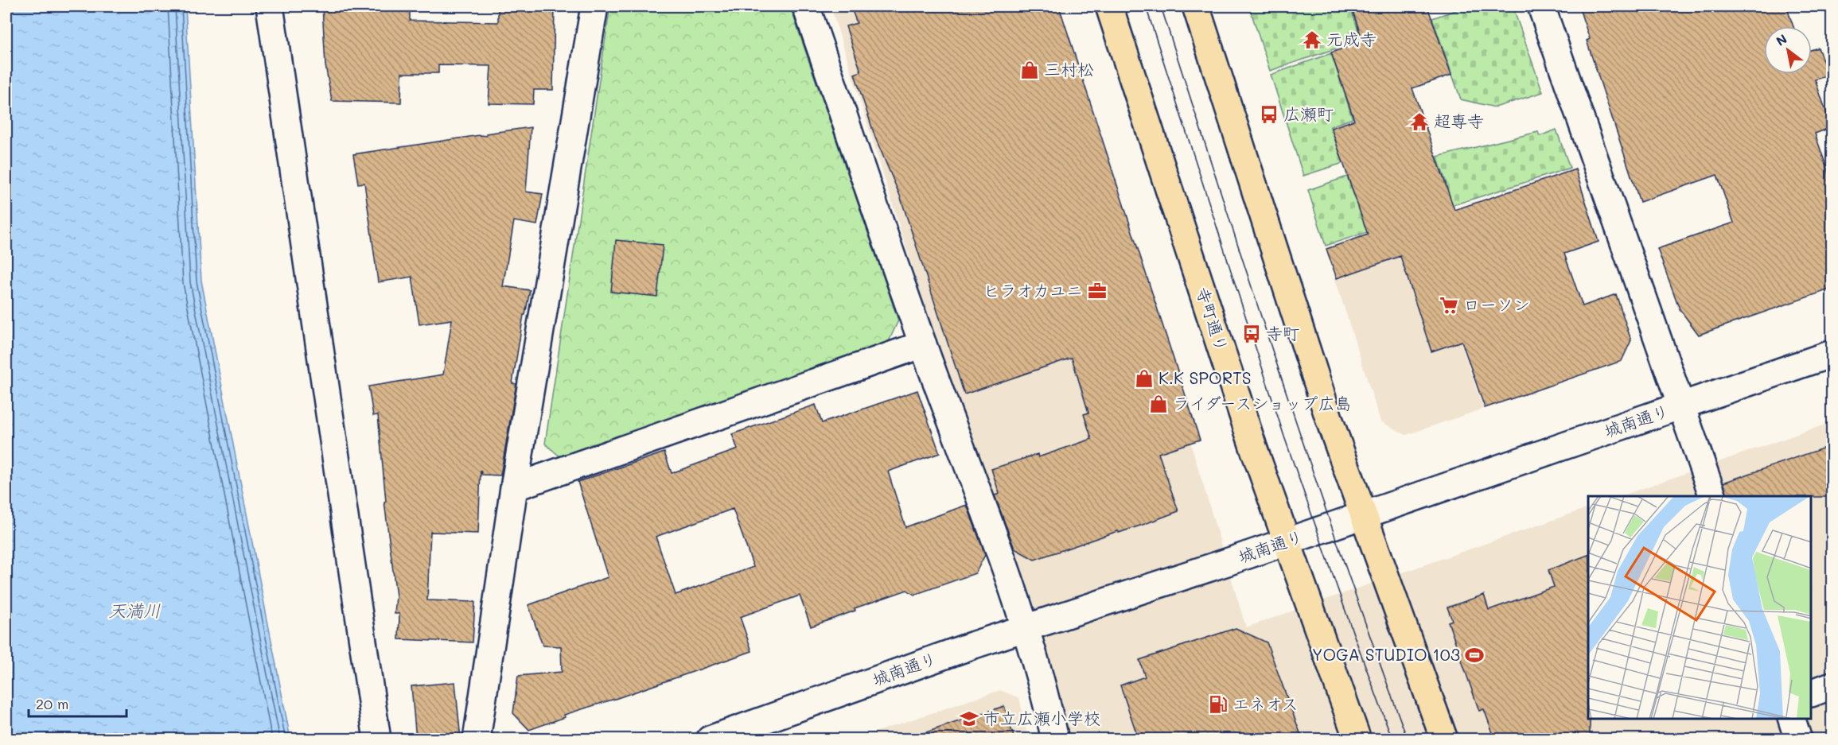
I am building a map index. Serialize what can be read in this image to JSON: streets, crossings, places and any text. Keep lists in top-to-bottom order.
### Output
{
  "streets": {
    "highway": ["寺町通り"],
    "street": ["城南通り"]
  },
  "crossings": [
    ["寺町通り", "城南通り"]
  ],
  "water": ["天満川"],
  "places": {
    "temple": ["元成寺", "超専寺"],
    "shop": ["三村松", "K.K SPORTS", "ライダースショップ広島"],
    "bus stop": ["広瀬町", "寺町"],
    "office": ["ヒラオカユニ"],
    "supermarket": ["ローソン"],
    "sports": ["YOGA STUDIO 103"],
    "fuel station": ["エネオス"],
    "school or university": ["市立広瀬小学校"]
  },
  "scale_bar": "20 m",
  "north": "top left"
}
